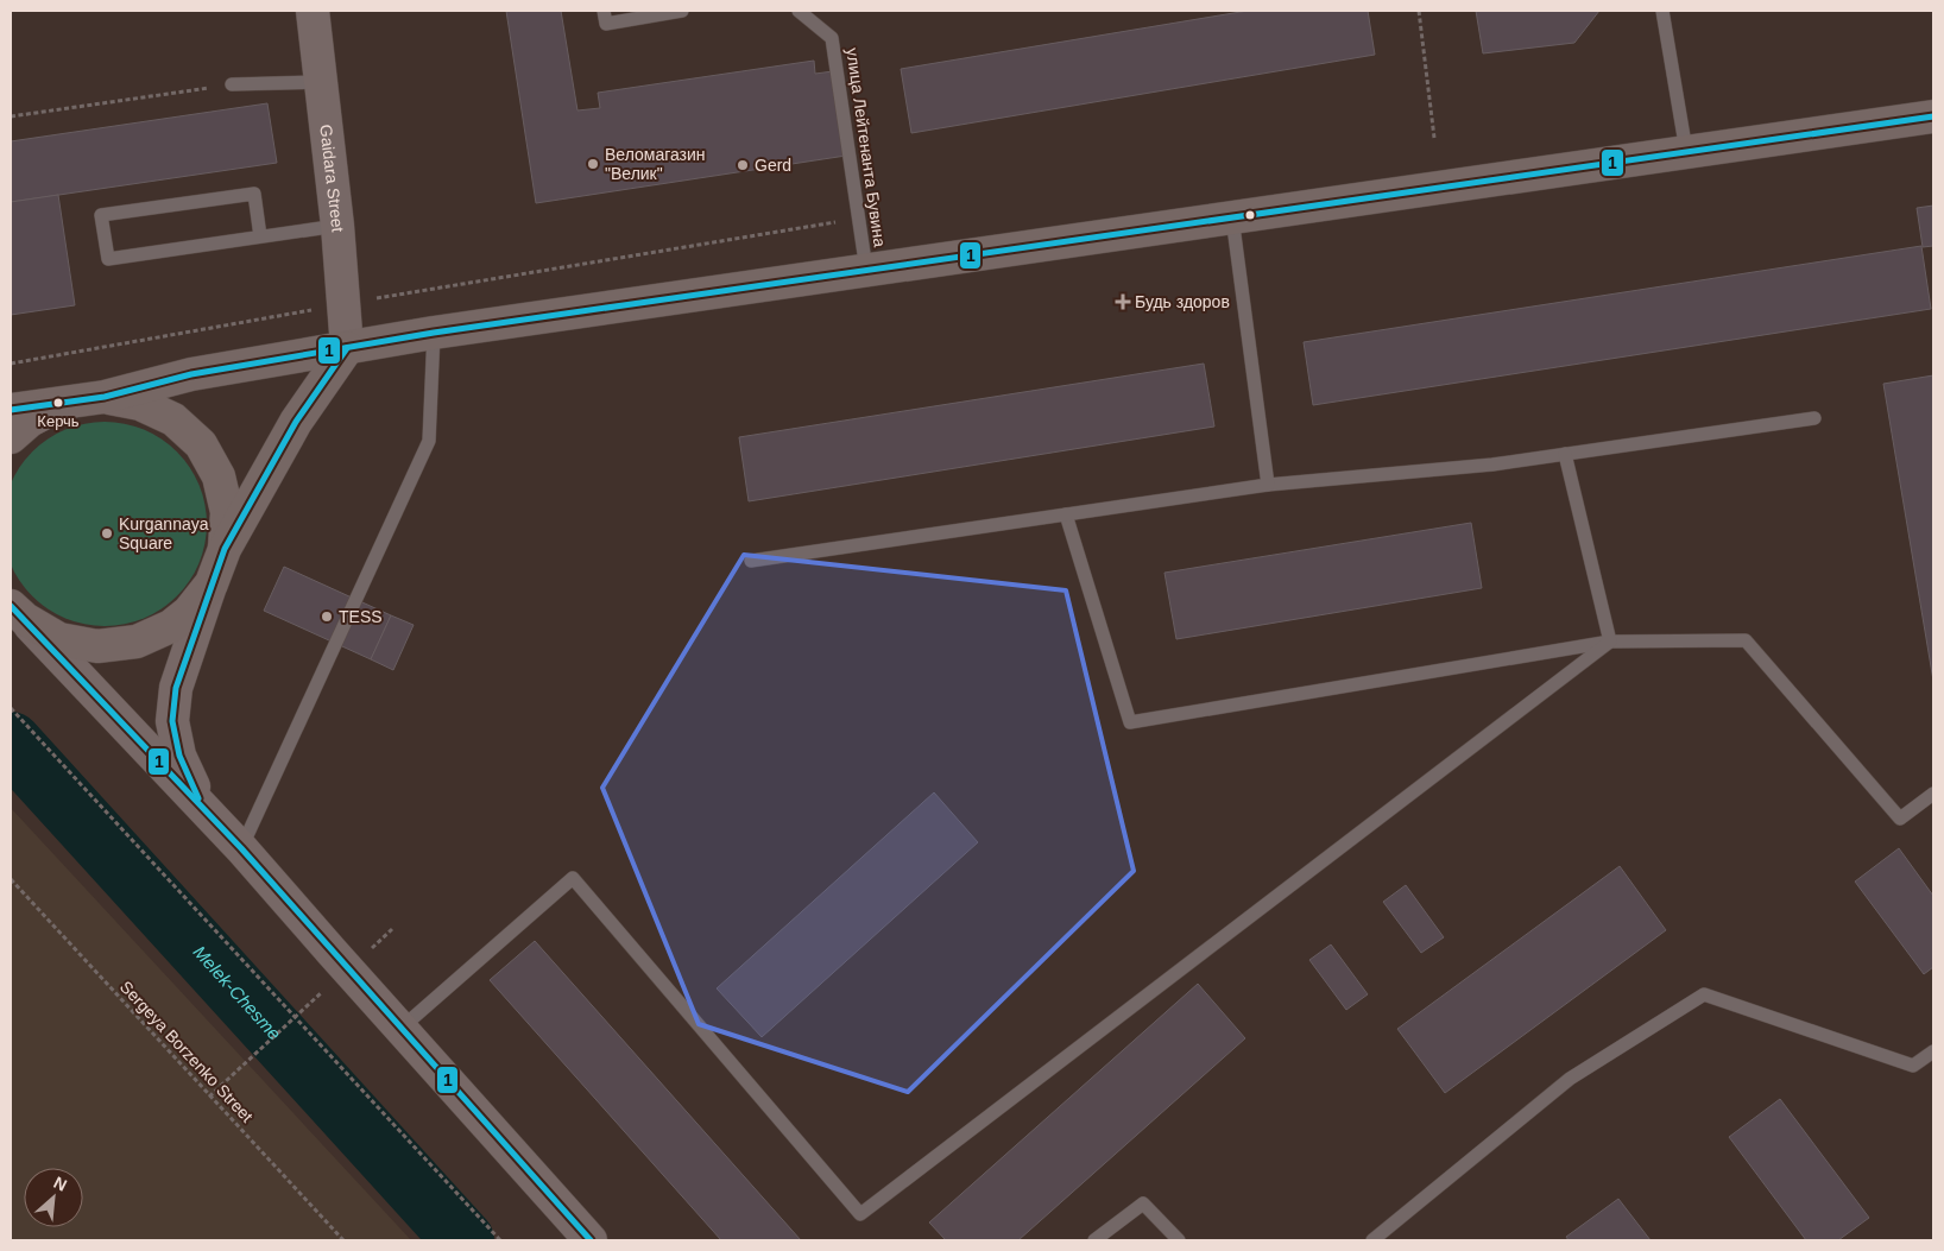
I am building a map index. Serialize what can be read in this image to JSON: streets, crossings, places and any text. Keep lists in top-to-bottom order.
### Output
{
  "streets": {
    "main road": ["Gaidara Street"],
    "lane": ["улица Лейтенанта Бувина"],
    "path": ["Sergeya Borzenko Street"]
  },
  "water": ["Melek-Chesme"],
  "places": {
    "other": [
      "Веломагазин \"Велик\"",
      "Gerd",
      "Керчь",
      "Kurgannaya Square",
      "TESS"
    ],
    "health": ["Будь здоров"]
  },
  "lines": ["transit line 1"],
  "north": "top right"
}
